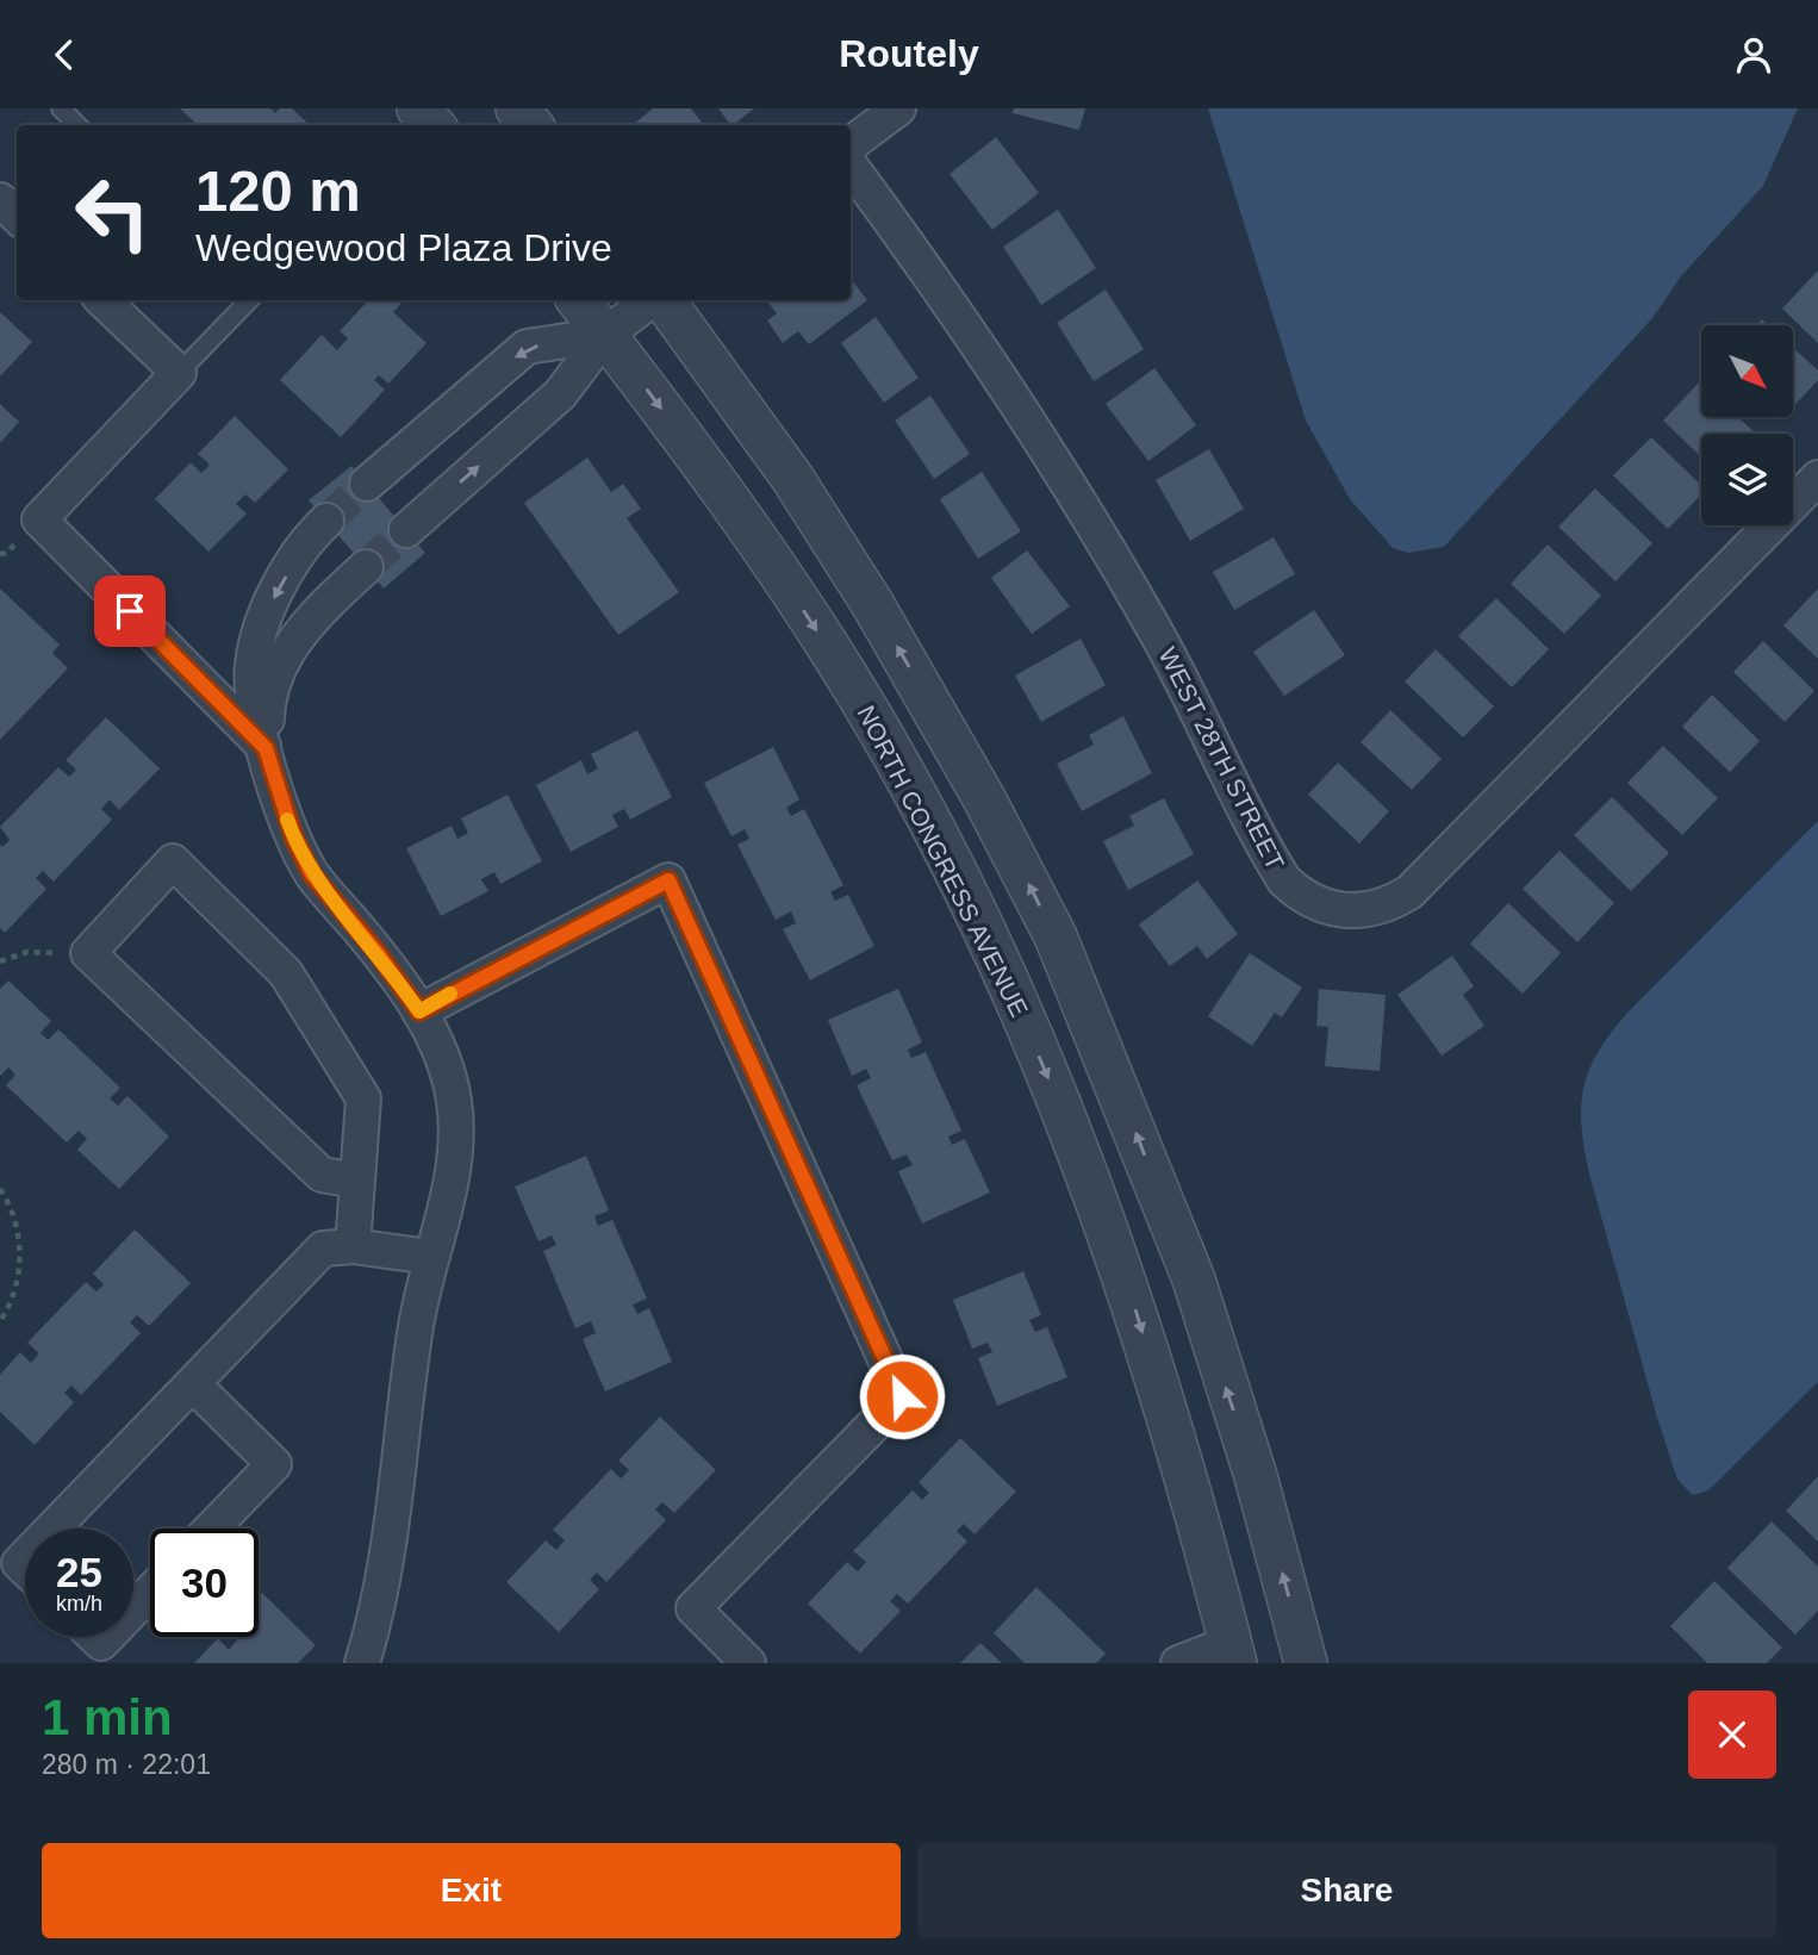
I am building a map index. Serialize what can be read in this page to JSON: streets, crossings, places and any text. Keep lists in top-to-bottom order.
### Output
{
  "streets": {
    "street": ["WEST 28TH STREET", "NORTH CONGRESS AVENUE"]
  },
  "north": "bottom right",
  "page": {
    "header": "Routely",
    "turn": ["120 m", "Wedgewood Plaza Drive"],
    "speed": "25 km/h",
    "limit": "30",
    "heading": ["1 min", "280 m · 22:01"],
    "buttons": ["Exit", "Share"]
  }
}
